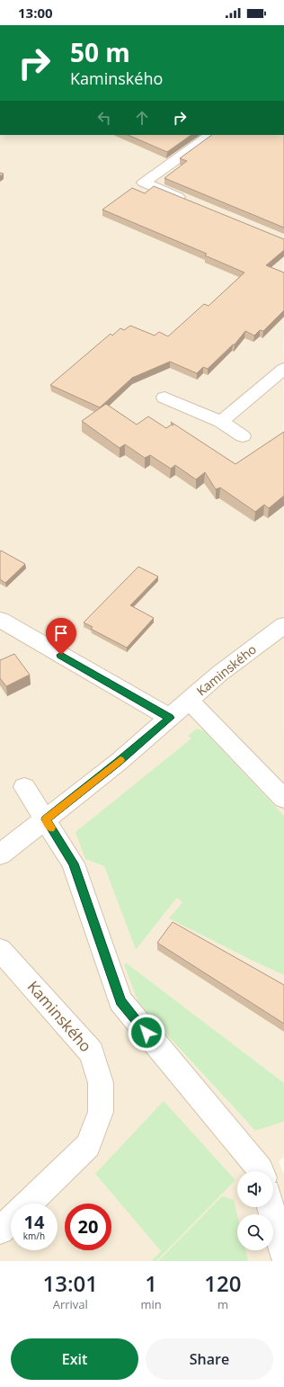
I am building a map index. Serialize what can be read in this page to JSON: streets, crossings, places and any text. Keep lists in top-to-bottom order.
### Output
{
  "streets": {
    "street": ["Kaminského"]
  },
  "page": {
    "status": "13:00",
    "turn": ["50 m", "Kaminského"],
    "speed": "14 km/h",
    "limit": "20",
    "eta": [
      "13:01",
      "Arrival",
      "1",
      "min",
      "120",
      "m"
    ],
    "buttons": ["Exit", "Share"]
  }
}
